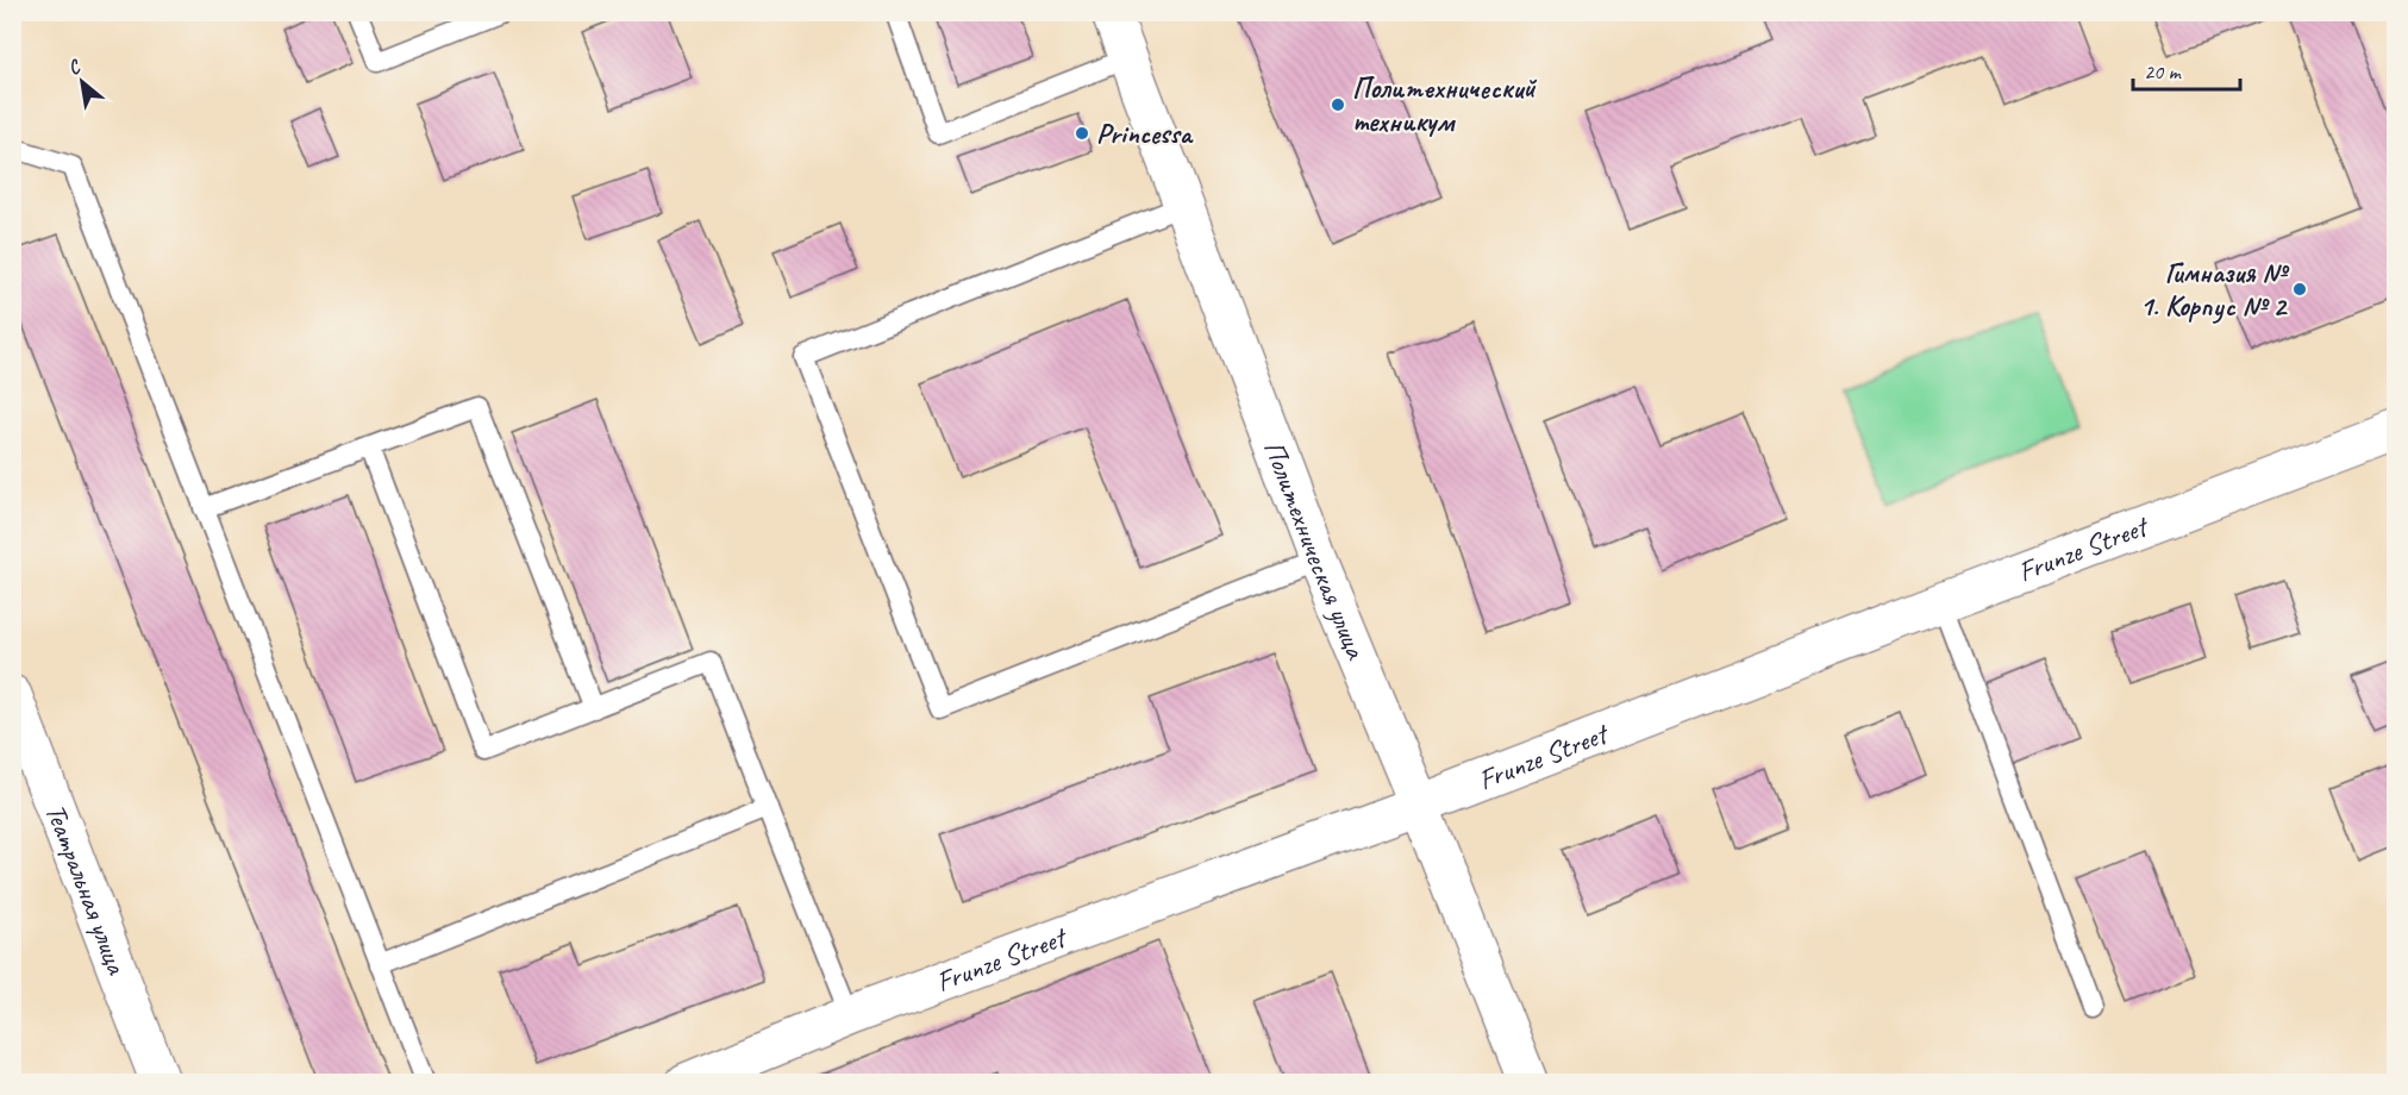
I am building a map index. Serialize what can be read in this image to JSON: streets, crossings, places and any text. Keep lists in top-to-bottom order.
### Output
{
  "streets": {
    "street": ["Политехническая улица", "Frunze Street", "Театральная улица"]
  },
  "crossings": [
    ["Политехническая улица", "Frunze Street"]
  ],
  "places": ["Политехнический техникум", "Princessa", "Гимназия № 1. Корпус № 2"],
  "scale_bar": "20 m",
  "north": "top left"
}
